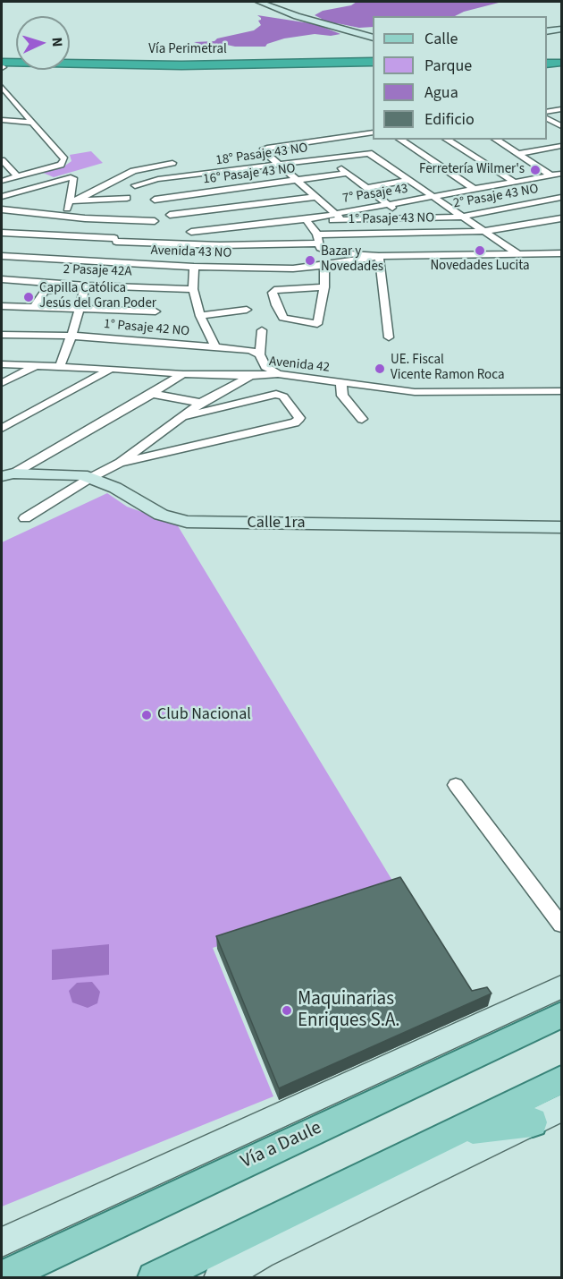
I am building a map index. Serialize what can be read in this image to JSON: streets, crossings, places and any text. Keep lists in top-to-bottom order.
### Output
{
  "streets": {
    "highway": ["Vía Perimetral"],
    "main road": ["Calle 1ra", "Vía a Daule"],
    "street": [
      "18° Pasaje 43 NO",
      "16° Pasaje 43 NO",
      "7° Pasaje 43",
      "2° Pasaje 43 NO",
      "1° Pasaje 43 NO",
      "Avenida 43 NO",
      "2 Pasaje 42A",
      "1° Pasaje 42 NO",
      "Avenida 42"
    ]
  },
  "crossings": [
    ["7° Pasaje 43", "2° Pasaje 43 NO"],
    ["7° Pasaje 43", "Avenida 43 NO"],
    ["2° Pasaje 43 NO", "Avenida 43 NO"],
    ["1° Pasaje 43 NO", "Avenida 43 NO"]
  ],
  "places": [
    "Ferretería Wilmer's",
    "Novedades Lucita",
    "Bazar y Novedades",
    "Capilla Católica Jesús del Gran Poder",
    "UE. Fiscal Vicente Ramon Roca",
    "Club Nacional",
    "Maquinarias Enriques S.A."
  ],
  "legend": [
    "Calle",
    "Parque",
    "Agua",
    "Edificio"
  ],
  "north": "right"
}
